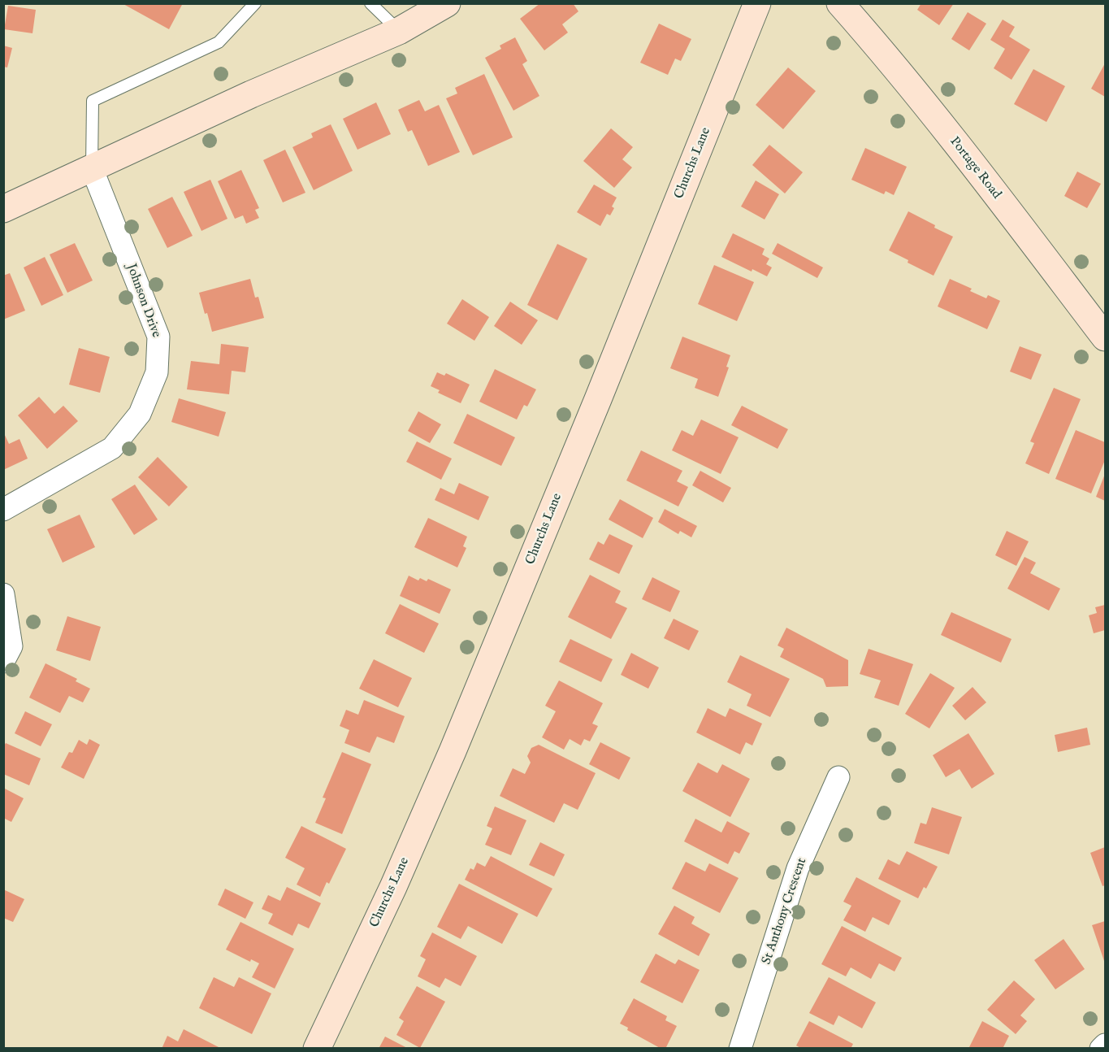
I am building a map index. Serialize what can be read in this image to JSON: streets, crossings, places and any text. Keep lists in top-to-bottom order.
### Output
{
  "streets": {
    "street": [
      "Churchs Lane",
      "Portage Road",
      "Johnson Drive",
      "St Anthony Crescent"
    ]
  }
}
